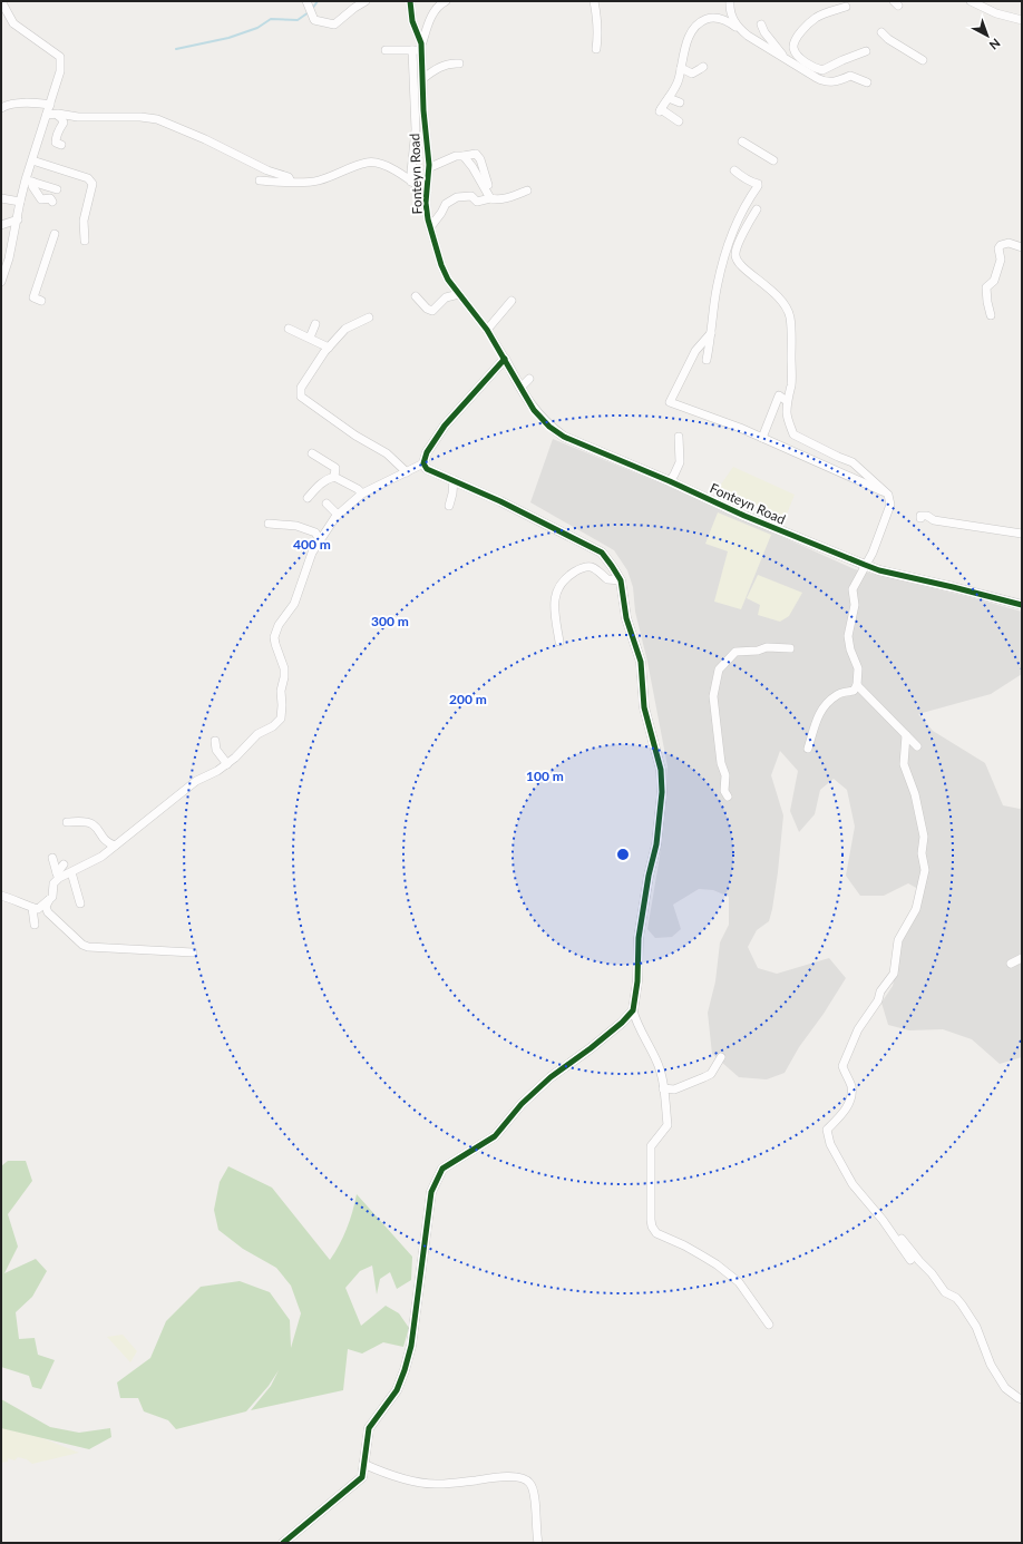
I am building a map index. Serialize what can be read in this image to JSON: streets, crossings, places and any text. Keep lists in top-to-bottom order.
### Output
{
  "streets": {
    "street": ["Fonteyn Road"]
  },
  "north": "bottom right",
  "rings": [
    "400 m",
    "300 m",
    "200 m",
    "100 m"
  ]
}
